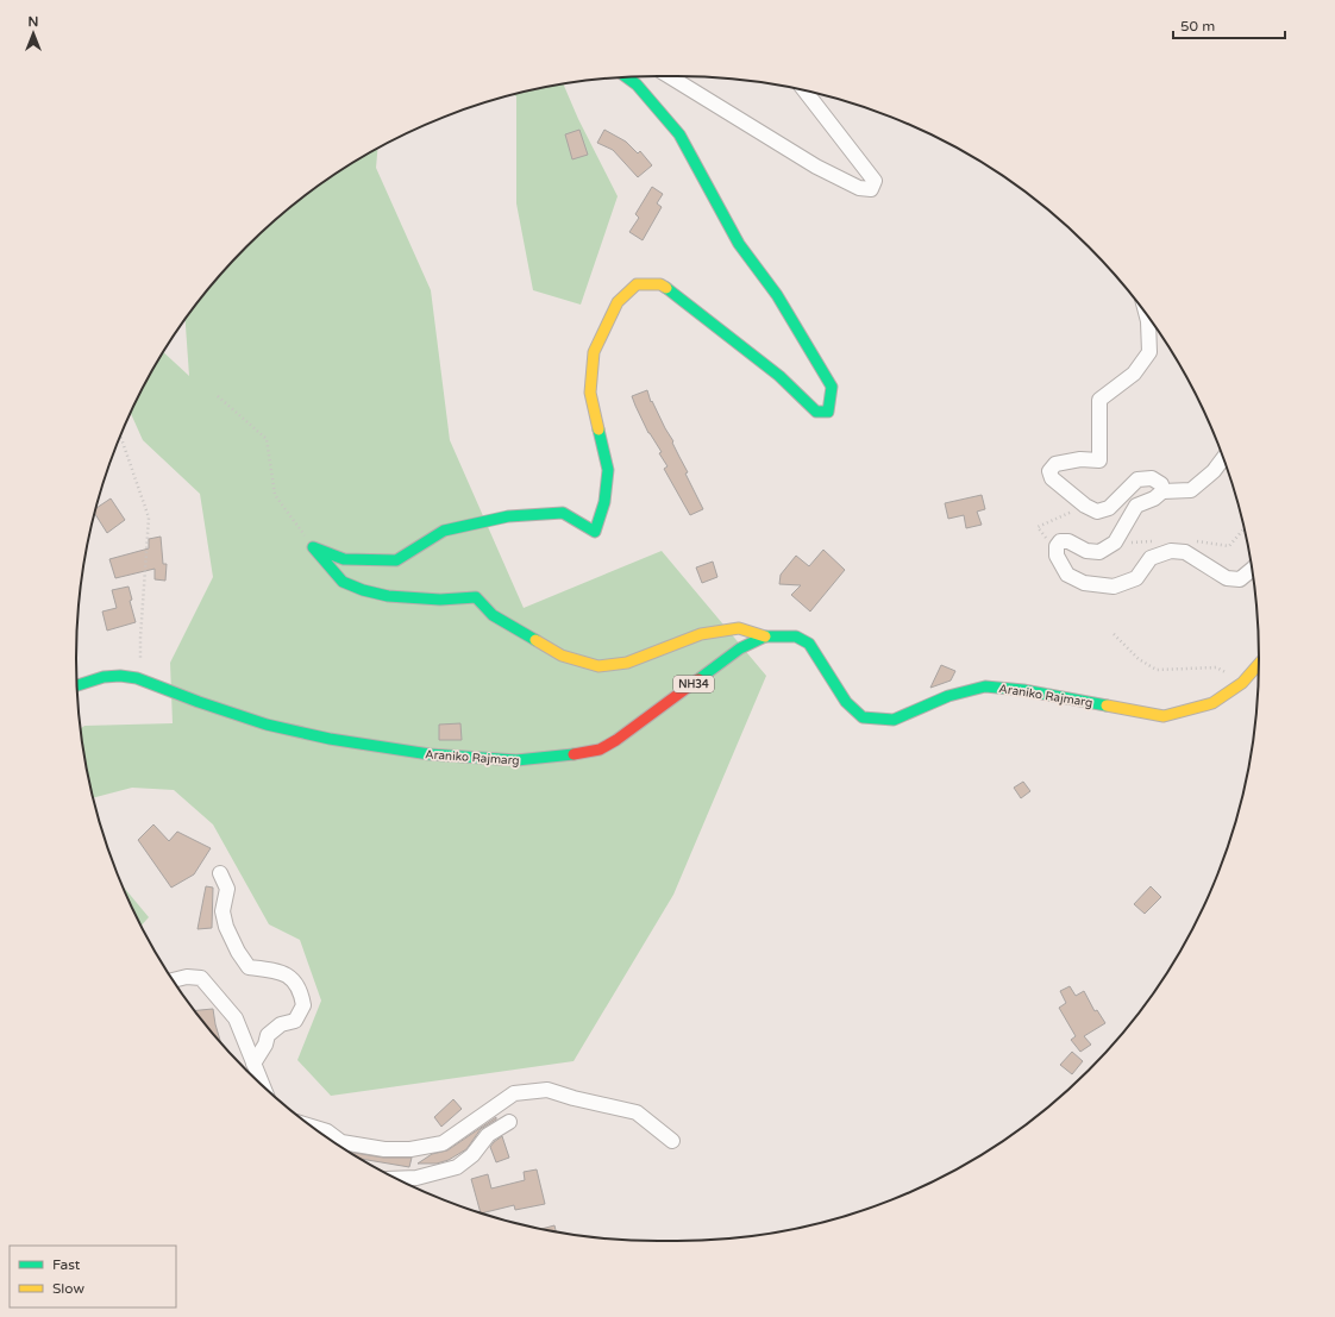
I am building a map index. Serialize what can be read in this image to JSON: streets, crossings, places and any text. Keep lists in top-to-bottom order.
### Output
{
  "streets": {
    "main road": ["NH34", "Araniko Rajmarg"]
  },
  "legend": ["Fast", "Slow"],
  "scale_bar": "50 m",
  "north": "top"
}
